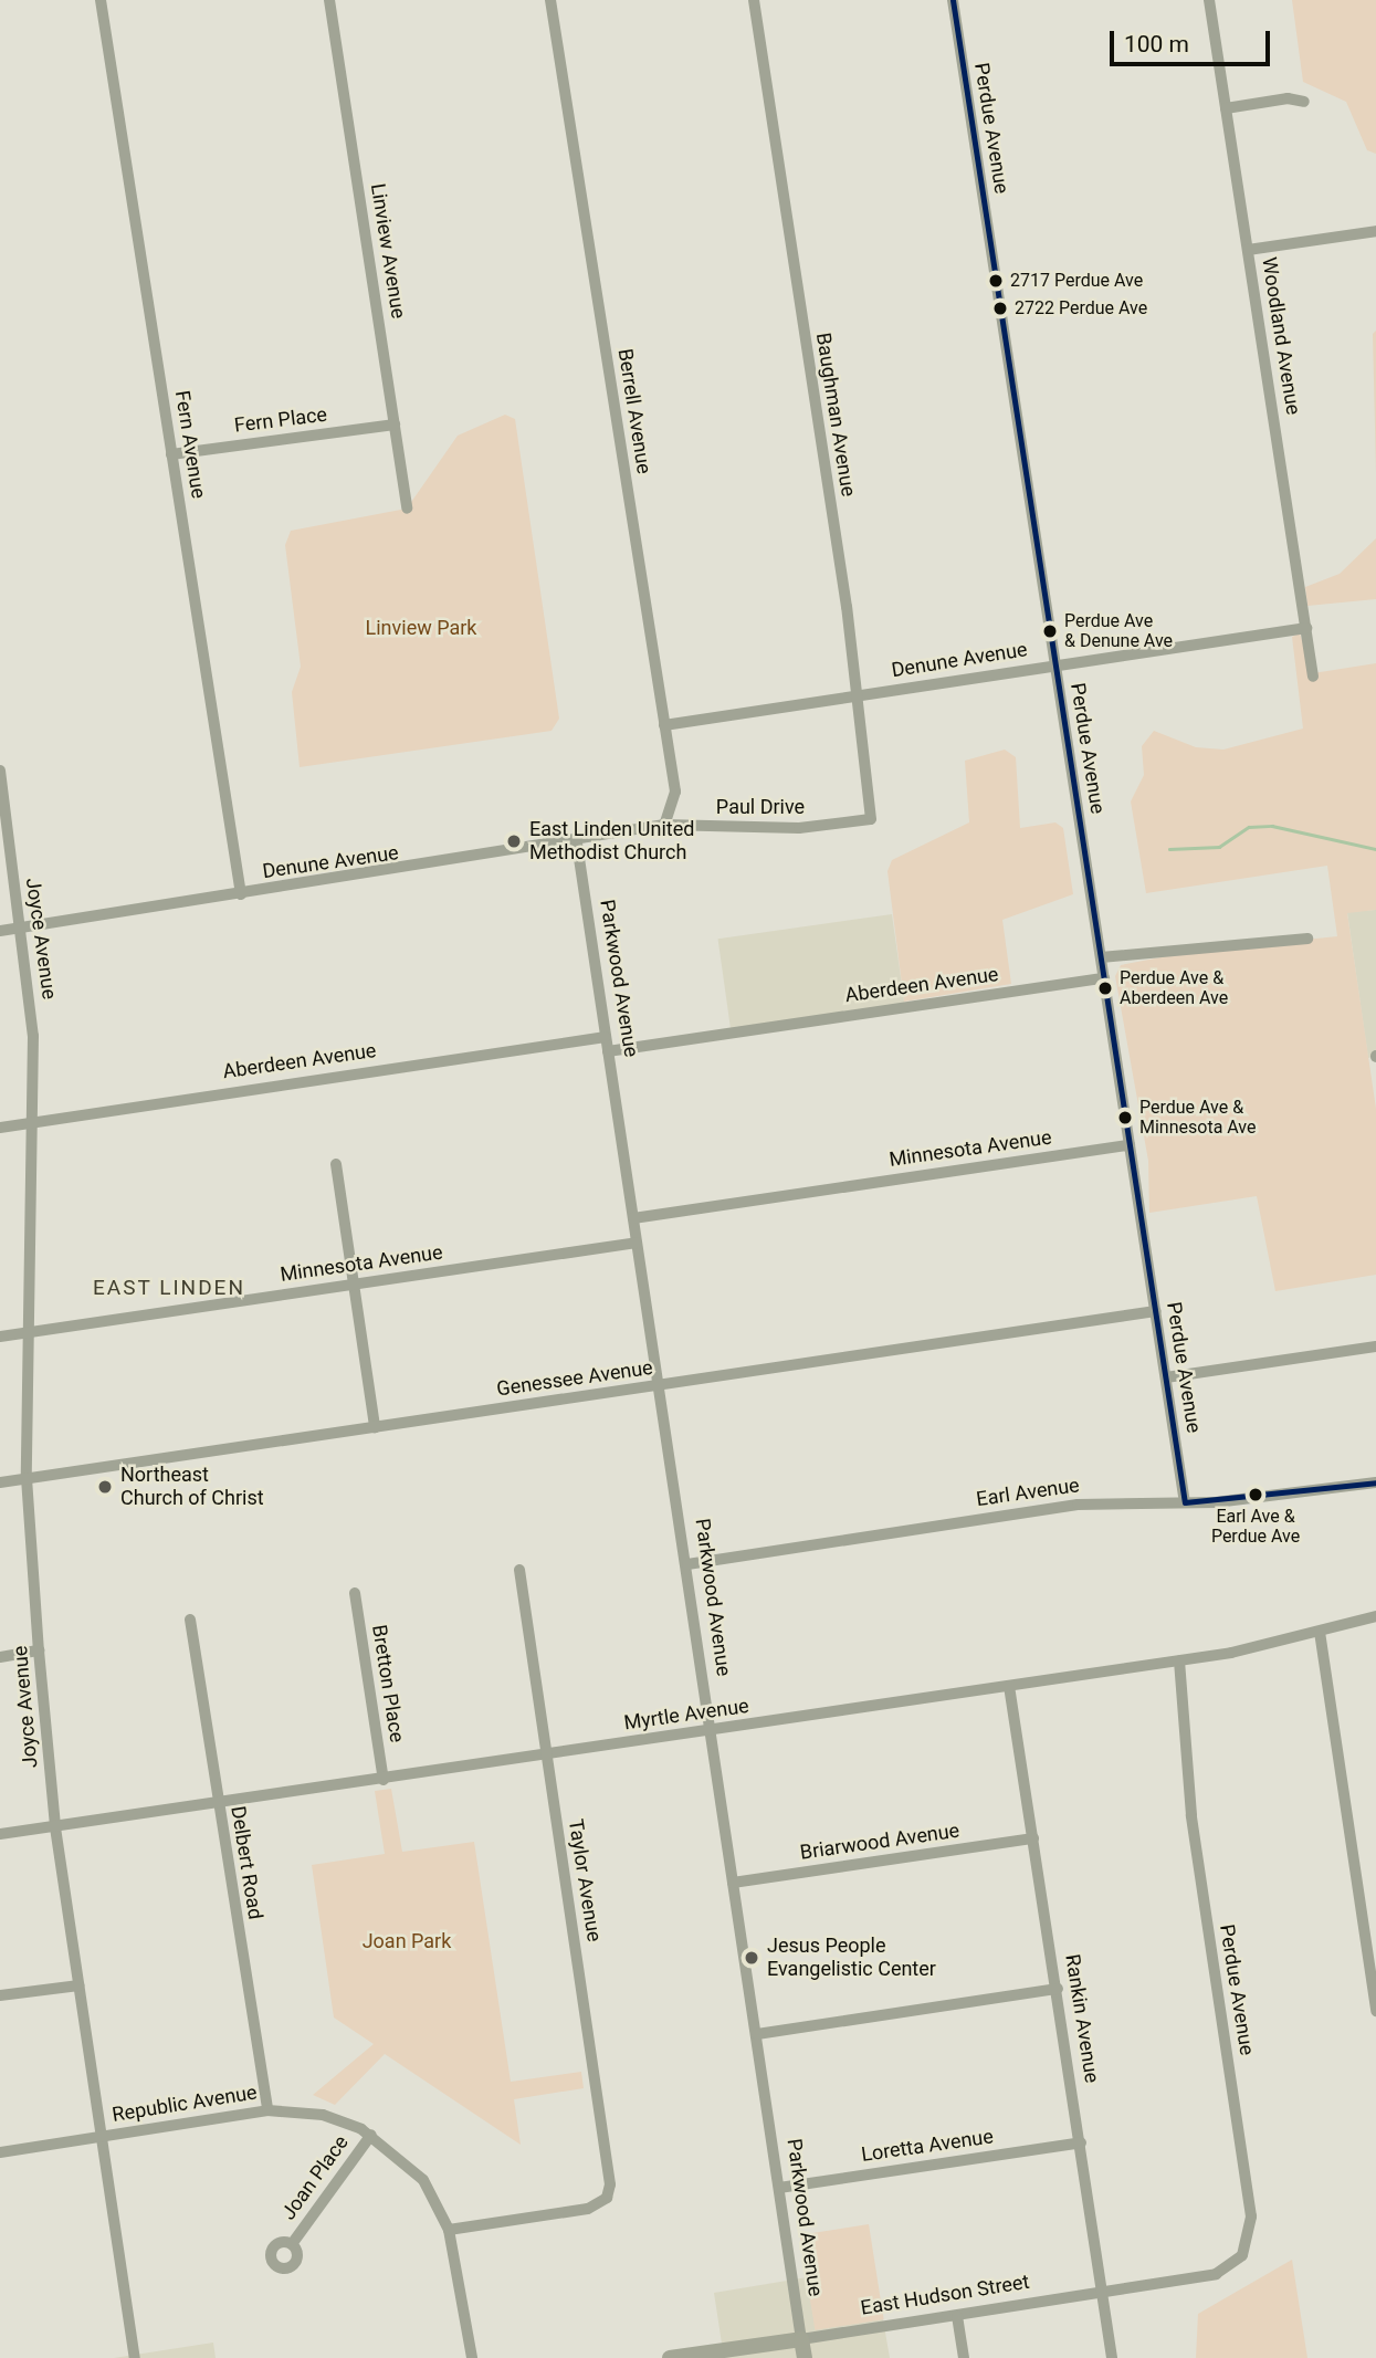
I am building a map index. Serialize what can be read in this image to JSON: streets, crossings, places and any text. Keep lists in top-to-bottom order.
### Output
{
  "streets": {
    "main road": ["Parkwood Avenue", "East Hudson Street"],
    "street": [
      "Perdue Avenue",
      "Linview Avenue",
      "Woodland Avenue",
      "Berrell Avenue",
      "Baughman Avenue",
      "Fern Place",
      "Fern Avenue",
      "Denune Avenue",
      "Paul Drive",
      "Joyce Avenue",
      "Aberdeen Avenue",
      "Minnesota Avenue",
      "Genessee Avenue",
      "Earl Avenue",
      "Bretton Place",
      "Myrtle Avenue",
      "Briarwood Avenue",
      "Delbert Road",
      "Taylor Avenue",
      "Rankin Avenue",
      "Republic Avenue",
      "Loretta Avenue",
      "Joan Place"
    ]
  },
  "crossings": [
    ["Perdue Avenue", "Denune Avenue"],
    ["Perdue Avenue", "Aberdeen Avenue"],
    ["Perdue Avenue", "Minnesota Avenue"],
    ["Perdue Avenue", "Genessee Avenue"],
    ["Perdue Avenue", "Earl Avenue"],
    ["Perdue Avenue", "Myrtle Avenue"],
    ["Perdue Avenue", "East Hudson Street"],
    ["Linview Avenue", "Fern Place"],
    ["Woodland Avenue", "Denune Avenue"],
    ["Berrell Avenue", "Denune Avenue"],
    ["Berrell Avenue", "Paul Drive"],
    ["Baughman Avenue", "Denune Avenue"],
    ["Baughman Avenue", "Paul Drive"],
    ["Fern Place", "Fern Avenue"],
    ["Fern Avenue", "Denune Avenue"],
    ["Denune Avenue", "Paul Drive"],
    ["Denune Avenue", "Joyce Avenue"],
    ["Denune Avenue", "Parkwood Avenue"],
    ["Joyce Avenue", "Aberdeen Avenue"],
    ["Joyce Avenue", "Minnesota Avenue"],
    ["Joyce Avenue", "Genessee Avenue"],
    ["Joyce Avenue", "Myrtle Avenue"],
    ["Joyce Avenue", "Republic Avenue"],
    ["Parkwood Avenue", "Aberdeen Avenue"],
    ["Parkwood Avenue", "Minnesota Avenue"],
    ["Parkwood Avenue", "Genessee Avenue"],
    ["Parkwood Avenue", "Earl Avenue"],
    ["Parkwood Avenue", "Myrtle Avenue"],
    ["Parkwood Avenue", "Briarwood Avenue"],
    ["Parkwood Avenue", "Loretta Avenue"],
    ["Parkwood Avenue", "East Hudson Street"],
    ["Bretton Place", "Myrtle Avenue"],
    ["Myrtle Avenue", "Delbert Road"],
    ["Myrtle Avenue", "Taylor Avenue"],
    ["Myrtle Avenue", "Rankin Avenue"],
    ["Briarwood Avenue", "Rankin Avenue"],
    ["Delbert Road", "Republic Avenue"],
    ["Rankin Avenue", "Loretta Avenue"],
    ["Rankin Avenue", "East Hudson Street"],
    ["Republic Avenue", "Joan Place"]
  ],
  "districts": ["EAST LINDEN"],
  "parks": ["Linview Park", "Joan Park"],
  "places": [
    "2717 Perdue Ave",
    "2722 Perdue Ave",
    "Perdue Ave & Denune Ave",
    "East Linden United Methodist Church",
    "Perdue Ave & Aberdeen Ave",
    "Perdue Ave & Minnesota Ave",
    "Northeast Church of Christ",
    "Earl Ave & Perdue Ave",
    "Jesus People Evangelistic Center"
  ],
  "scale_bar": "100 m"
}
